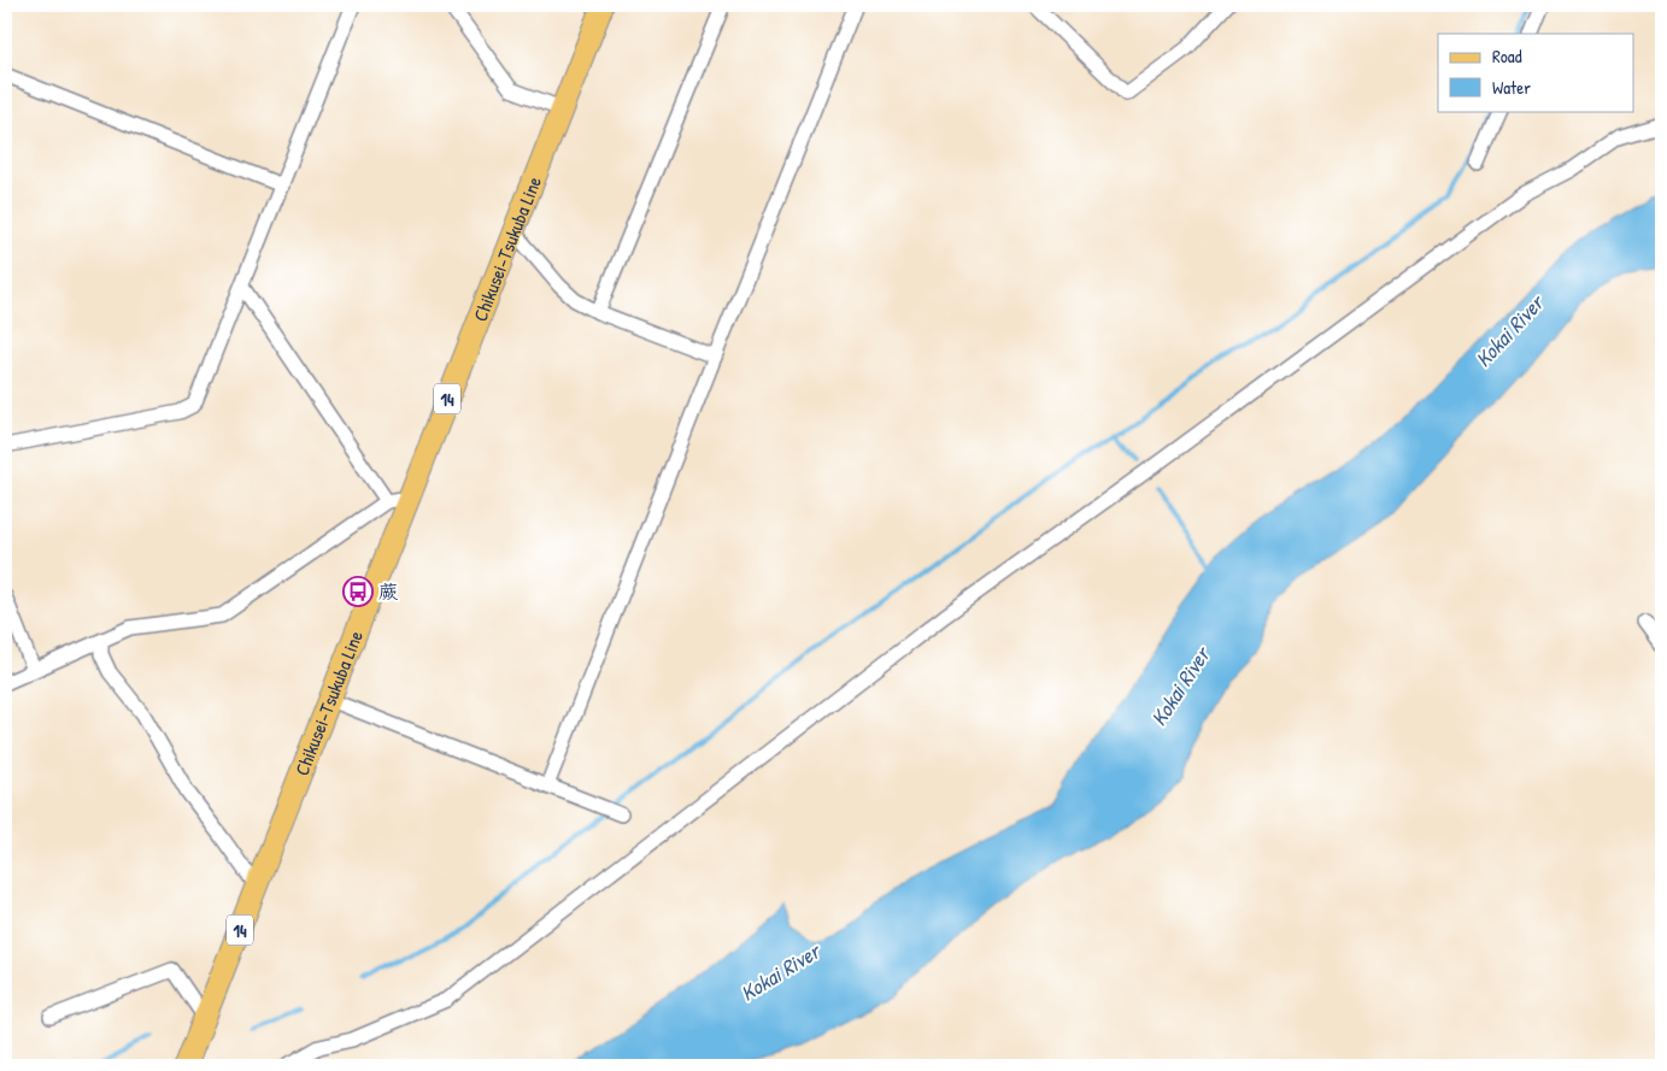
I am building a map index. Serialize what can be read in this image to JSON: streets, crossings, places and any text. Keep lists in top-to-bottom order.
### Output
{
  "streets": {
    "main road": ["Chikusei-Tsukuba Line", "14"]
  },
  "water": ["Kokai River"],
  "places": {
    "bus stop": ["蕨"]
  },
  "legend": ["Road", "Water"]
}
